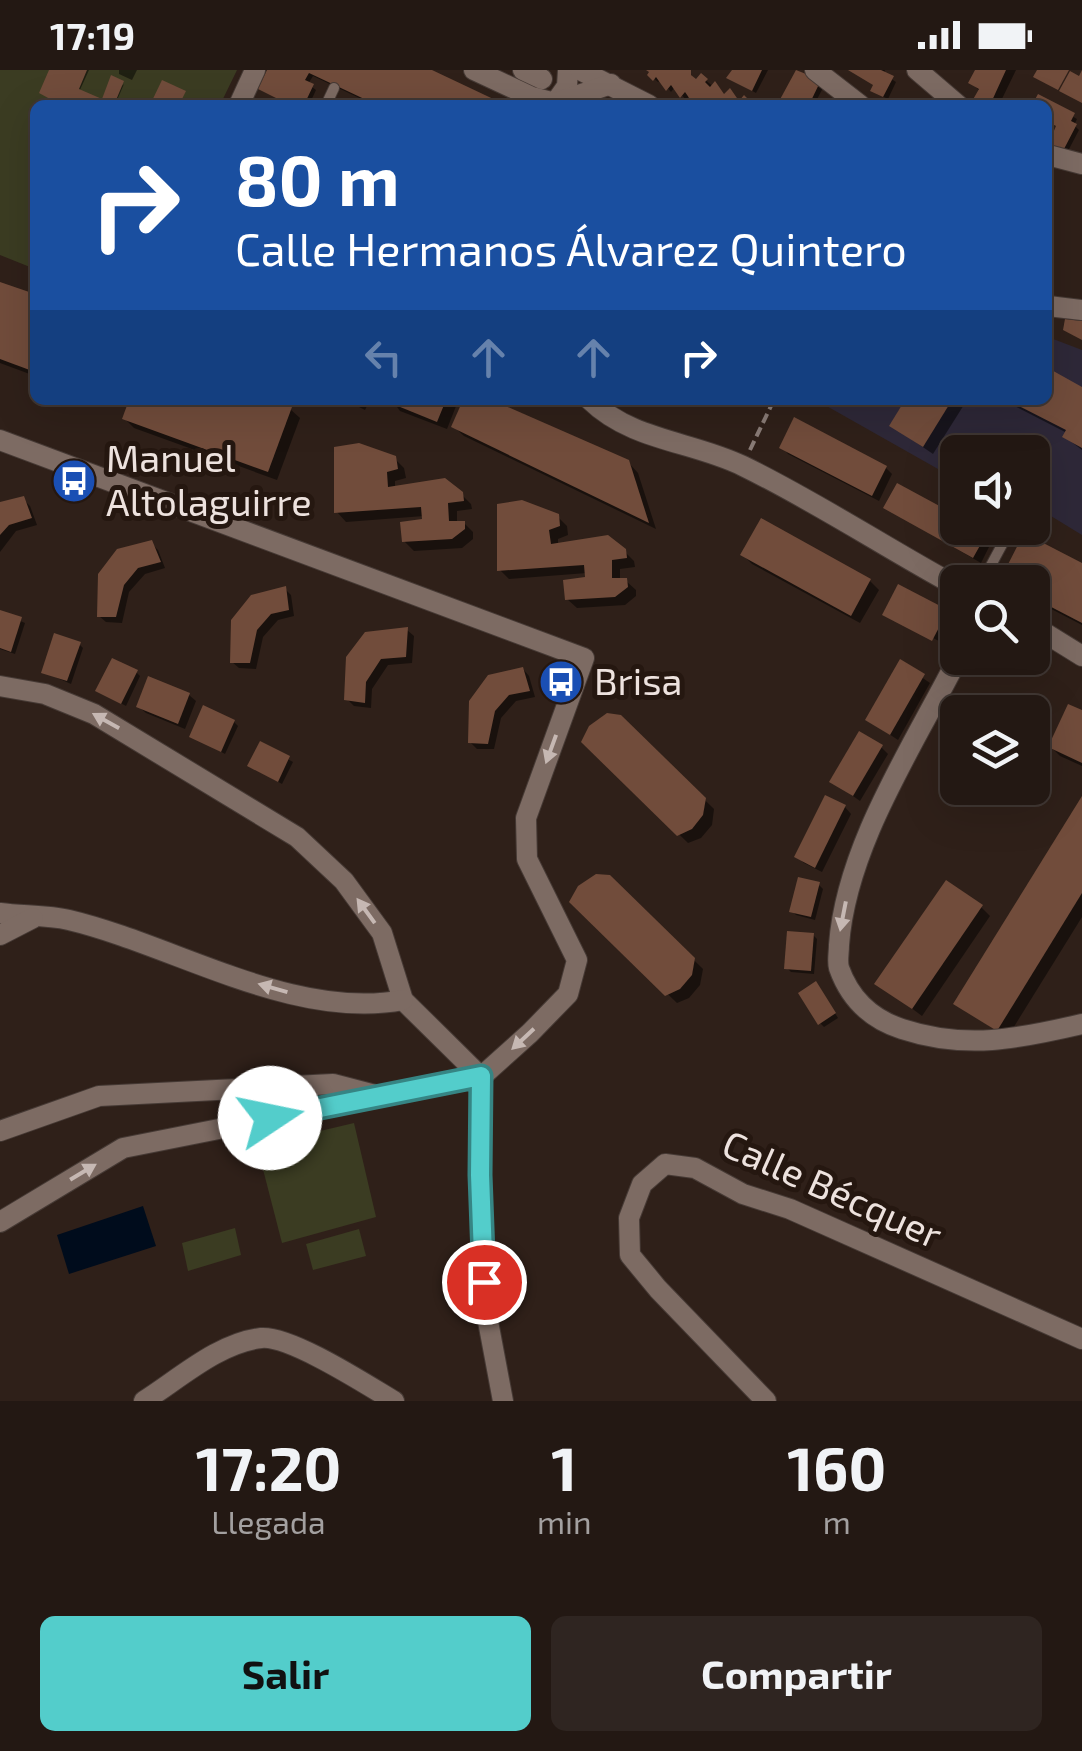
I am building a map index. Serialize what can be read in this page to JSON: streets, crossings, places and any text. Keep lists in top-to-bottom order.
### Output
{
  "streets": {
    "street": ["Calle Bécquer"]
  },
  "places": {
    "bus stop": ["Manuel Altolaguirre", "Brisa"]
  },
  "page": {
    "status": "17:19",
    "turn": ["80 m", "Calle Hermanos Álvarez Quintero"],
    "eta": [
      "17:20",
      "Llegada",
      "1",
      "min",
      "160",
      "m"
    ],
    "buttons": ["Salir", "Compartir"]
  }
}
